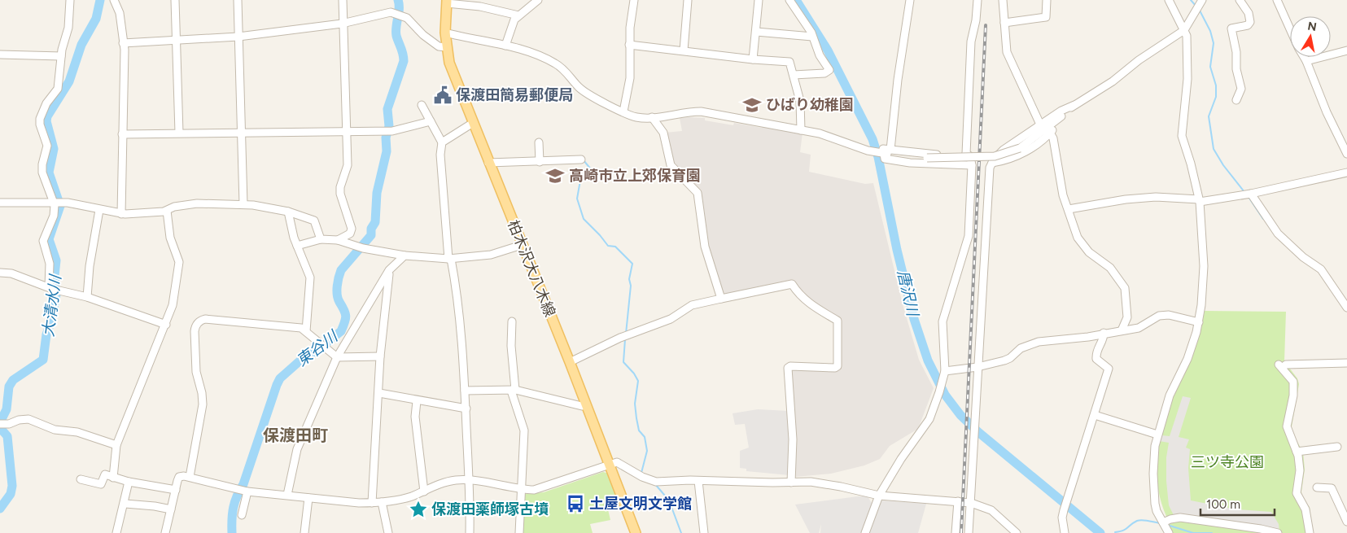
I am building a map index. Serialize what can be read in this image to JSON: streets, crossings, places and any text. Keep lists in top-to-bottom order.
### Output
{
  "streets": {
    "main road": ["柏木沢大八木線"]
  },
  "districts": ["保渡田町"],
  "water": ["唐沢川", "大清水川", "東谷川"],
  "parks": ["三ツ寺公園"],
  "places": {
    "public building": ["保渡田簡易郵便局"],
    "school or university": ["ひばり幼稚園", "高崎市立上郊保育園"],
    "bus stop": ["土屋文明文学館"],
    "place": ["保渡田薬師塚古墳"]
  },
  "scale_bar": "100 m",
  "north": "top"
}
